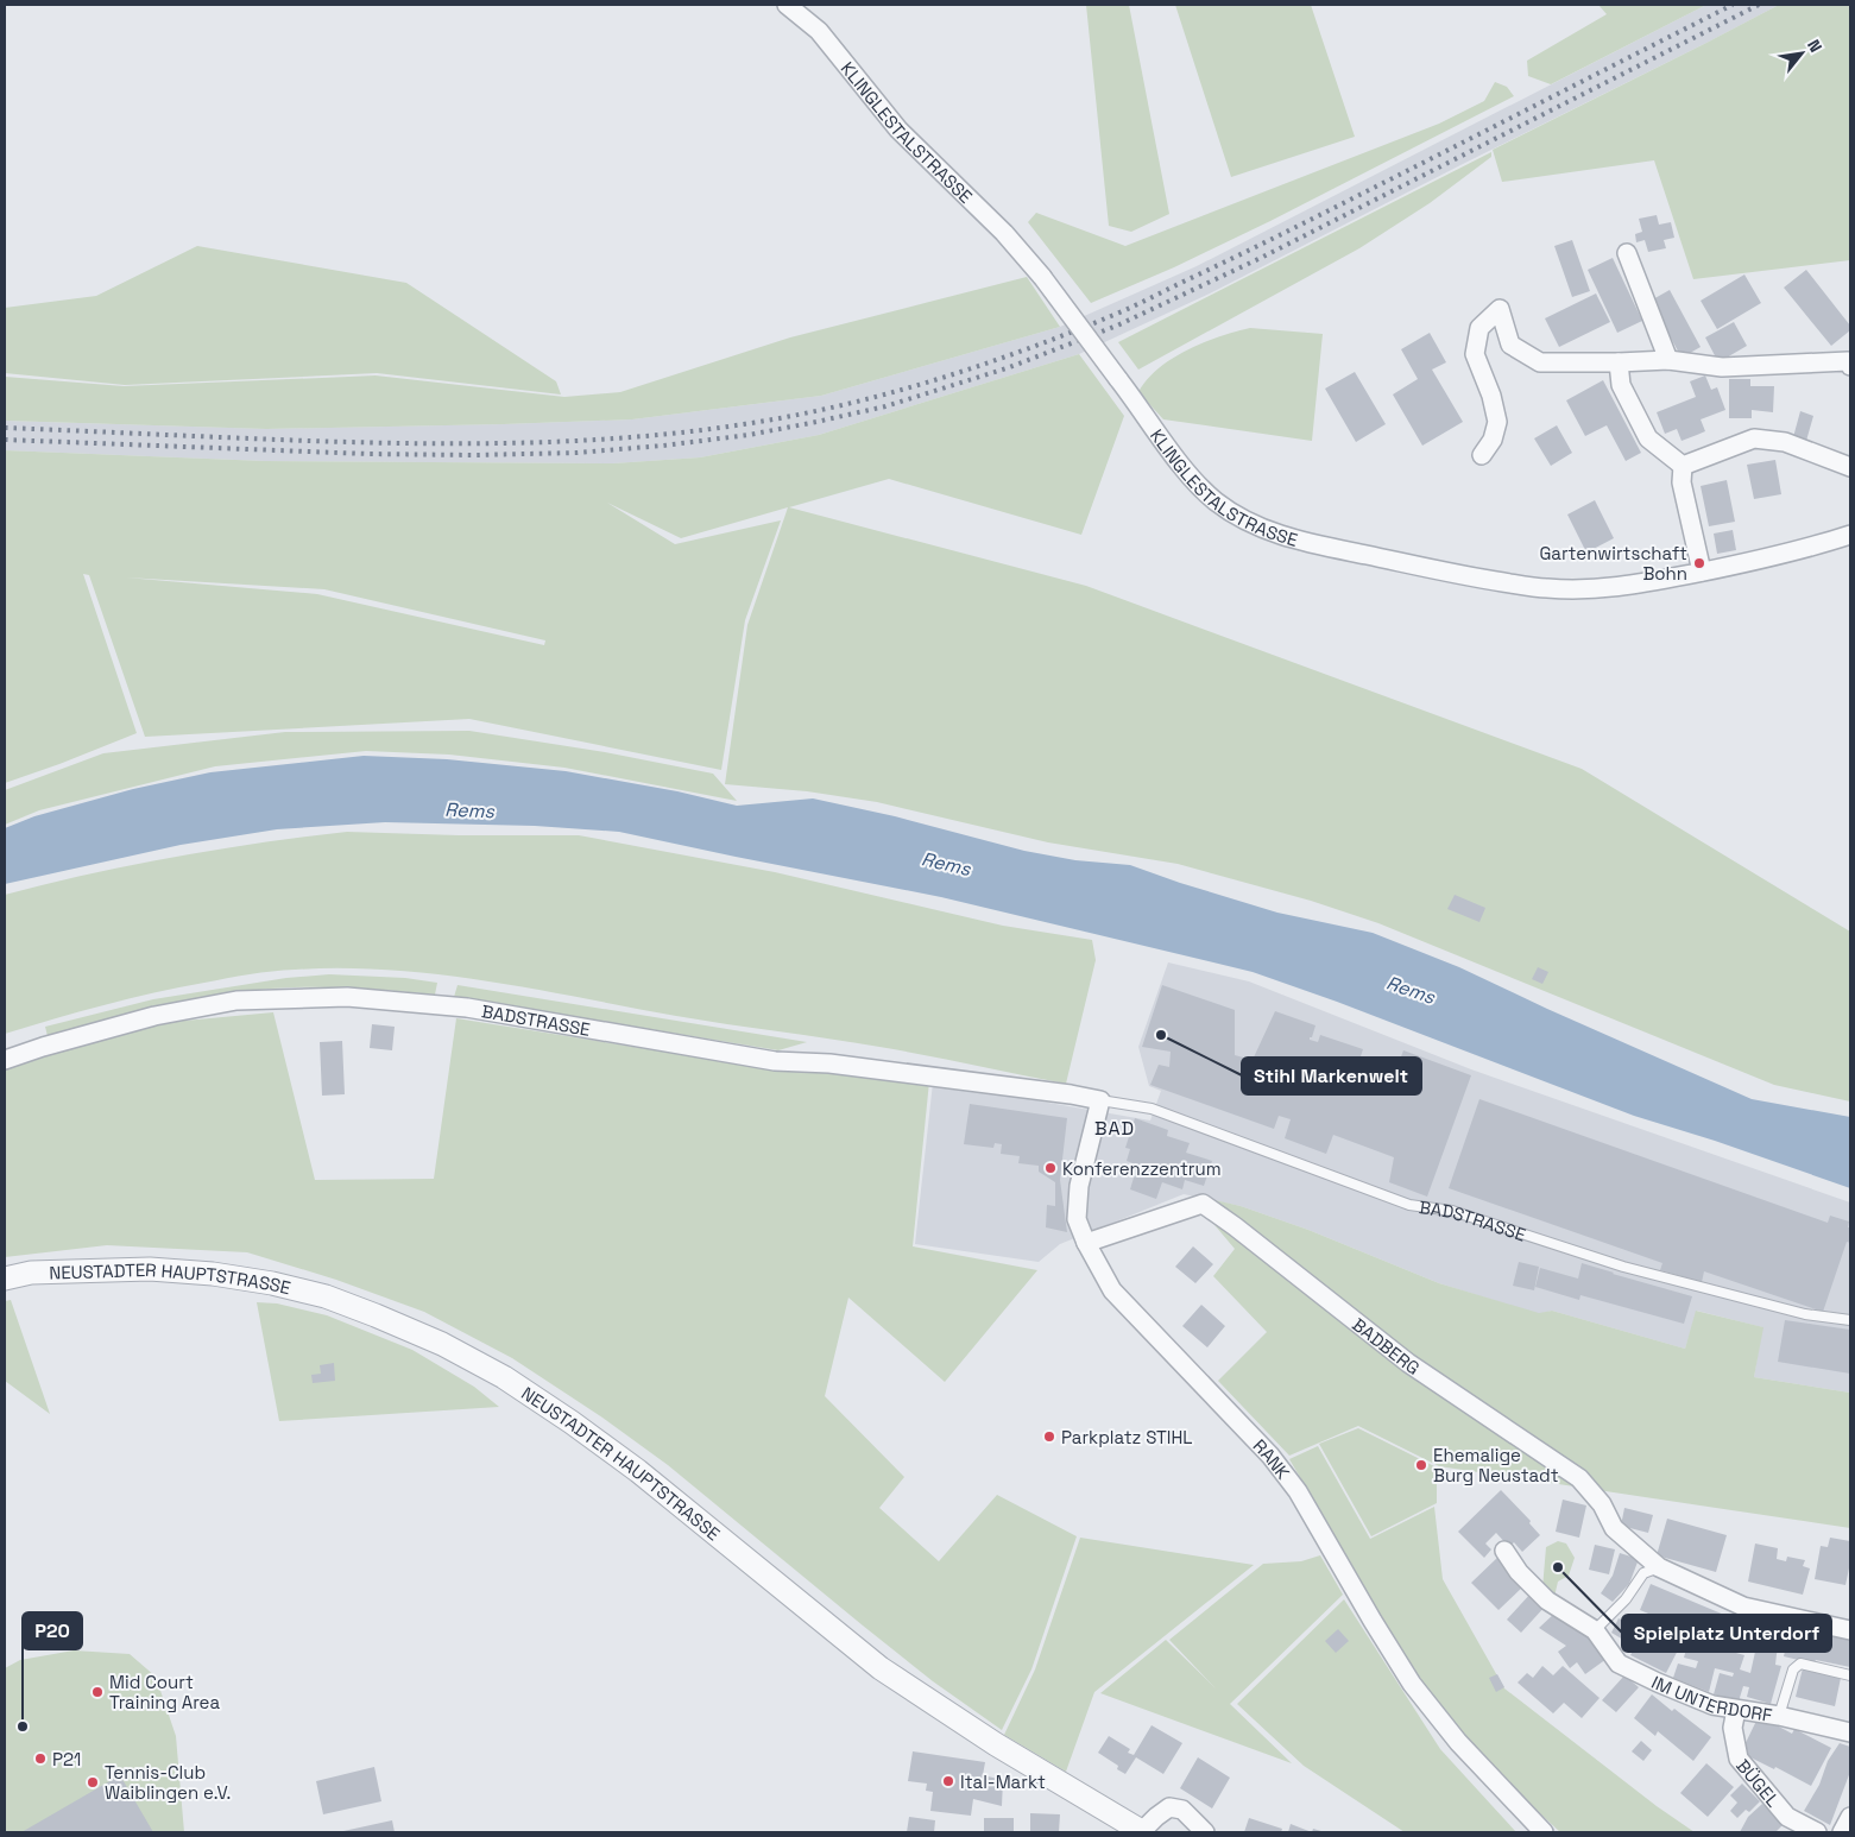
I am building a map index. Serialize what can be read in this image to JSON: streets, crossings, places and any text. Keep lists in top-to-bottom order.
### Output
{
  "streets": {
    "street": [
      "KLINGLESTALSTRASSE",
      "BADSTRASSE",
      "NEUSTADTER HAUPTSTRASSE",
      "BADBERG",
      "RANK",
      "IM UNTERDORF",
      "BÜGEL"
    ]
  },
  "crossings": [
    ["BADSTRASSE", "RANK"],
    ["BADBERG", "RANK"],
    ["IM UNTERDORF", "BÜGEL"]
  ],
  "districts": ["BAD"],
  "water": ["Rems"],
  "places": [
    "Gartenwirtschaft Bohn",
    "Stihl Markenwelt",
    "Konferenzzentrum",
    "Parkplatz STIHL",
    "Ehemalige Burg Neustadt",
    "Spielplatz Unterdorf",
    "Mid Court Training Area",
    "P20",
    "P21",
    "Ital-Markt",
    "Tennis-Club Waiblingen e.V."
  ],
  "north": "top right"
}
